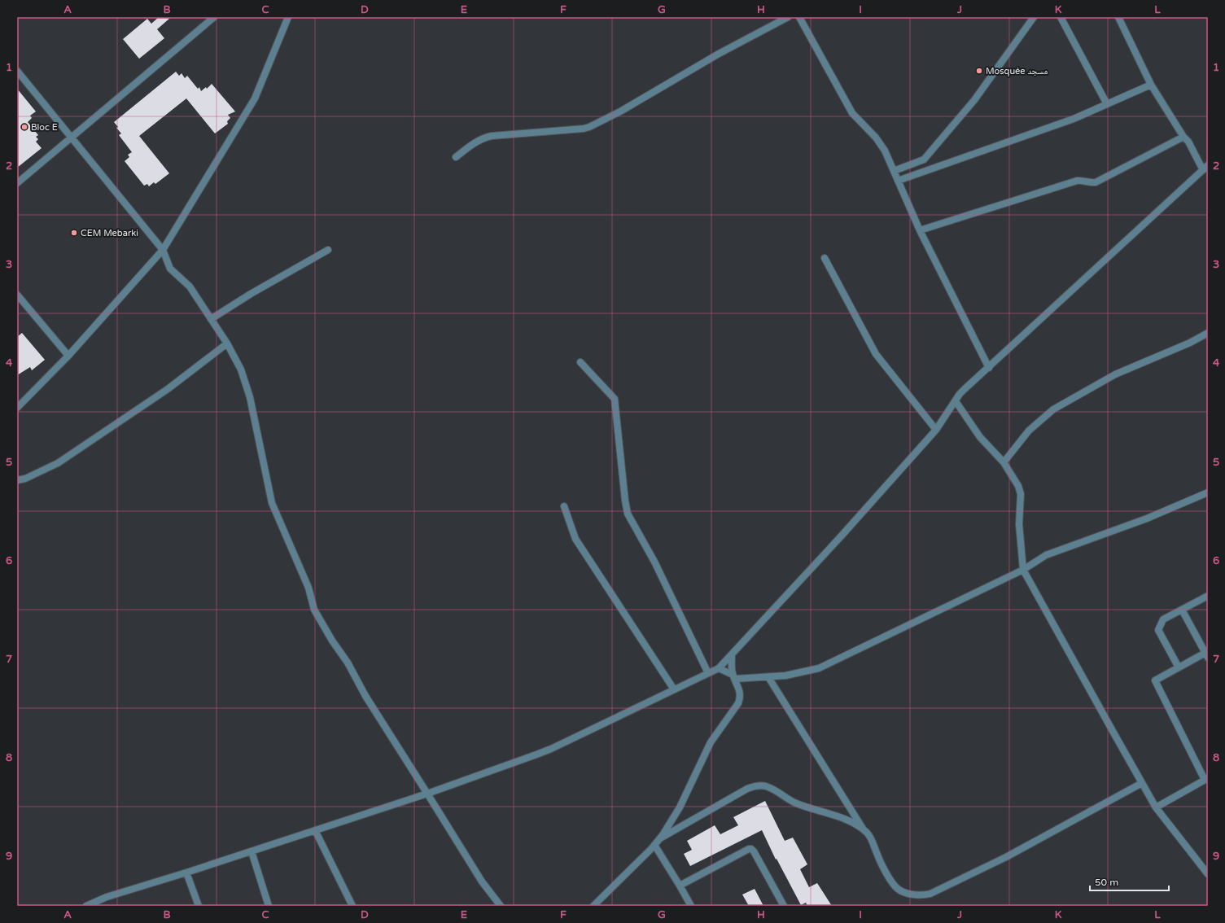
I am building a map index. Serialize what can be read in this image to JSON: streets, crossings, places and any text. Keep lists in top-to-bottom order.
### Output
{
  "places": ["Mosquée مسجد", "Bloc E", "CEM Mebarki"],
  "scale_bar": "50 m",
  "grid": {
    "columns": [
      "A",
      "B",
      "C",
      "D",
      "E",
      "F",
      "G",
      "H",
      "I",
      "J",
      "K",
      "L"
    ],
    "rows": [
      "1",
      "2",
      "3",
      "4",
      "5",
      "6",
      "7",
      "8",
      "9"
    ]
  }
}
